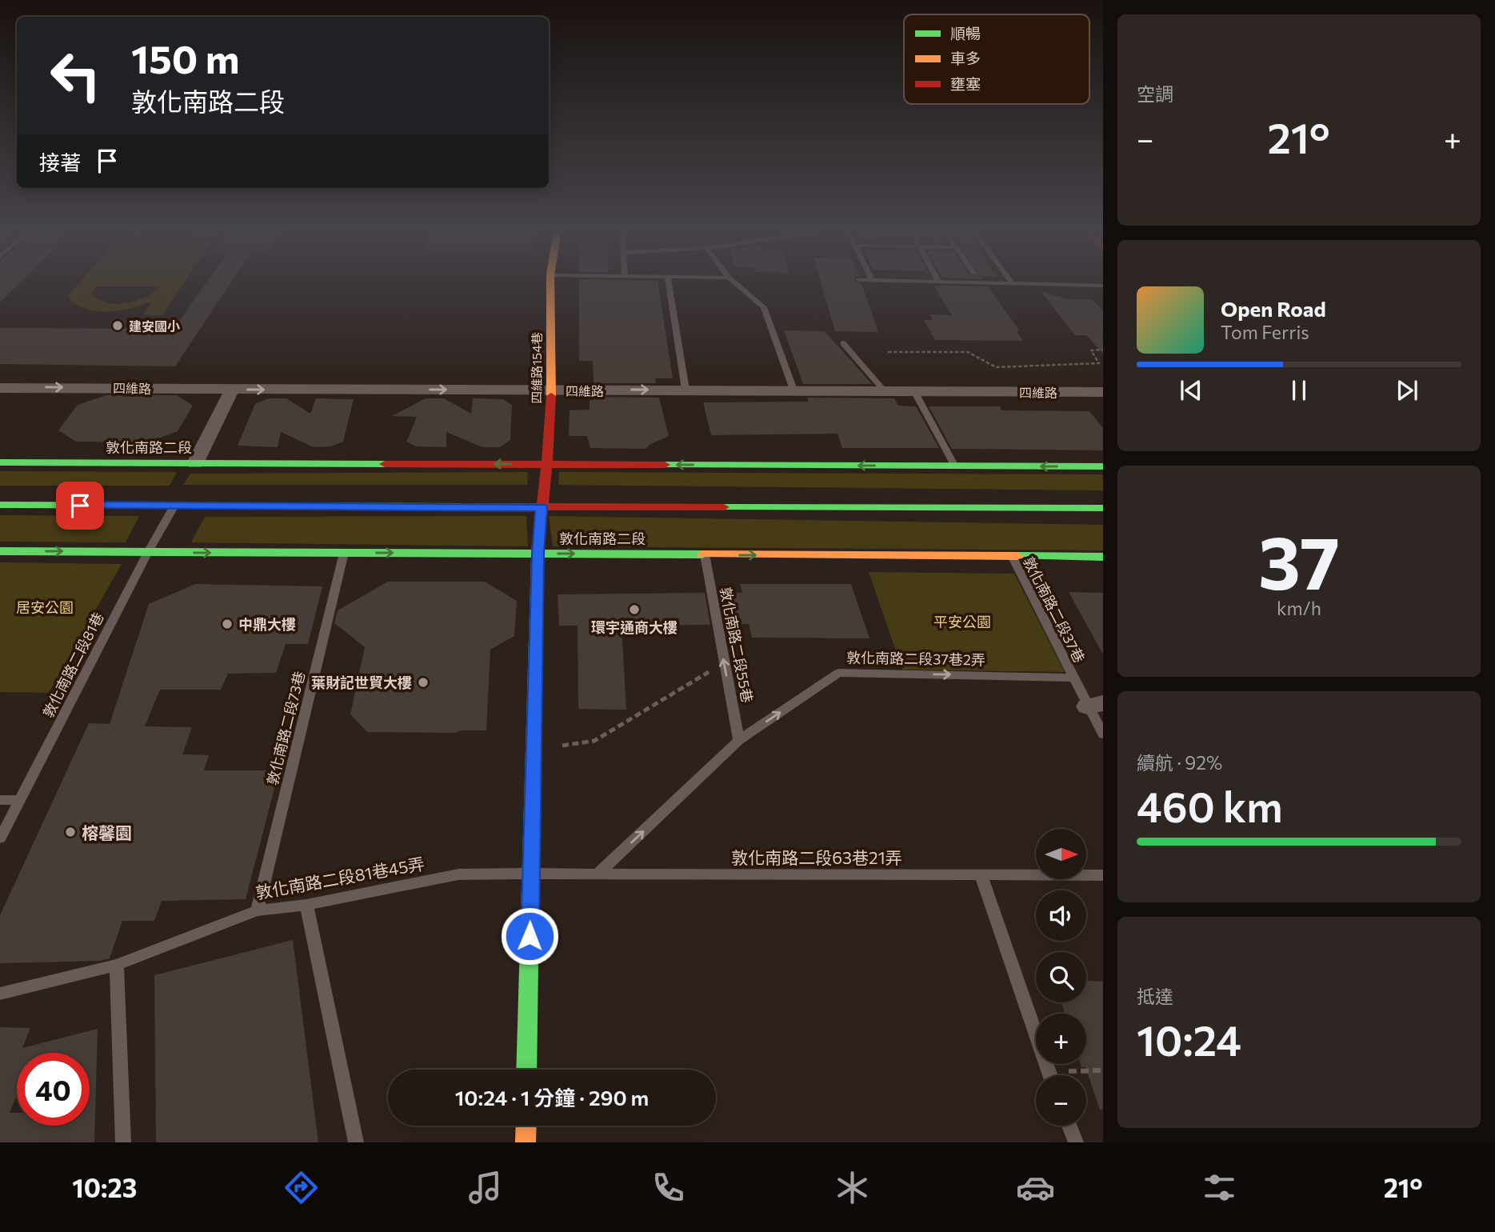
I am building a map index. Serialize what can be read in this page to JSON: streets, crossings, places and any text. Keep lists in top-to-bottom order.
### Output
{
  "streets": {
    "main road": ["四維路154巷", "敦化南路二段"],
    "street": ["四維路"],
    "lane": [
      "敦化南路二段37巷",
      "敦化南路二段55巷",
      "敦化南路二段37巷2弄",
      "敦化南路二段81巷",
      "敦化南路二段73巷",
      "敦化南路二段63巷21弄",
      "敦化南路二段81巷45弄"
    ]
  },
  "crossings": [
    ["四維路154巷", "四維路"],
    ["四維路154巷", "敦化南路二段"],
    ["四維路154巷", "敦化南路二段63巷21弄"],
    ["四維路154巷", "敦化南路二段81巷45弄"],
    ["敦化南路二段", "敦化南路二段37巷"],
    ["敦化南路二段", "敦化南路二段55巷"],
    ["敦化南路二段", "敦化南路二段81巷"],
    ["敦化南路二段", "敦化南路二段73巷"],
    ["敦化南路二段37巷", "敦化南路二段37巷2弄"],
    ["敦化南路二段55巷", "敦化南路二段37巷2弄"],
    ["敦化南路二段37巷2弄", "敦化南路二段63巷21弄"],
    ["敦化南路二段73巷", "敦化南路二段81巷45弄"],
    ["敦化南路二段63巷21弄", "敦化南路二段81巷45弄"]
  ],
  "one_way": ["四維路", "敦化南路二段55巷", "敦化南路二段37巷2弄"],
  "parks": ["居安公園", "平安公園"],
  "places": [
    "建安國小",
    "環宇通商大樓",
    "中鼎大樓",
    "葉財記世貿大樓",
    "榕馨園"
  ],
  "legend": ["順暢", "車多", "壅塞"],
  "north": "right",
  "page": {
    "tile": [
      "空調",
      ["37", "km/h"],
      ["續航 · 92%", "460 km"],
      ["抵達", "10:24"]
    ],
    "turn": ["150 m", "敦化南路二段"],
    "heat": ["−", "21°", "+"],
    "then": "接著",
    "song": ["Open Road", "Tom Ferris"],
    "map_buttons": ["+", "−"],
    "limit": "40",
    "trip": "10:24 · 1 分鐘 · 290 m",
    "tabs": ["10:23", "21°"]
  }
}
